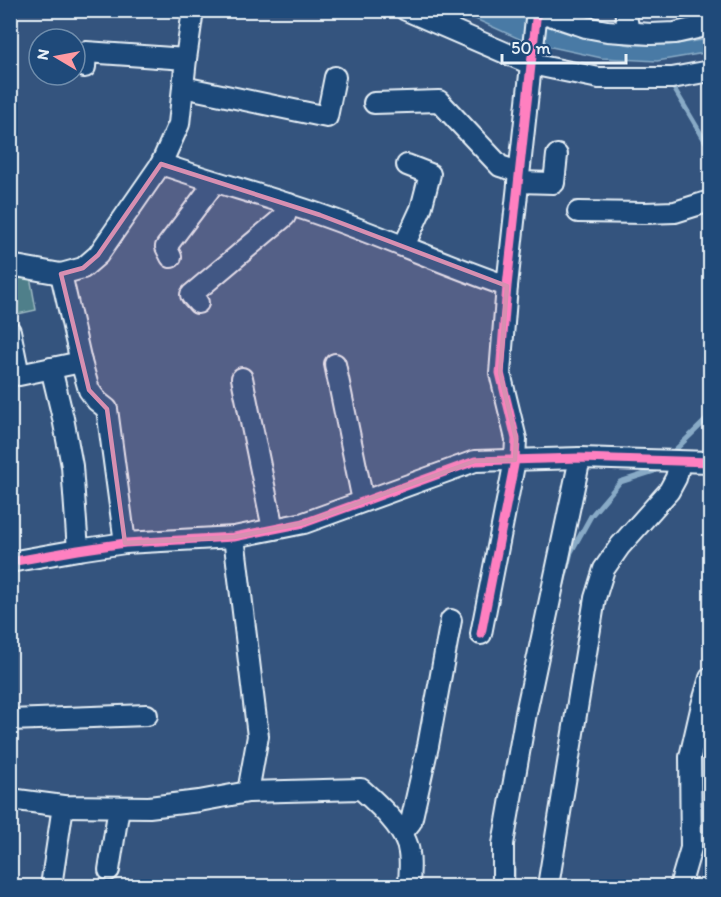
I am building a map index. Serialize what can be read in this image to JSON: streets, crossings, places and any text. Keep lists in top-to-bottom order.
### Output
{
  "scale_bar": "50 m",
  "north": "left"
}
